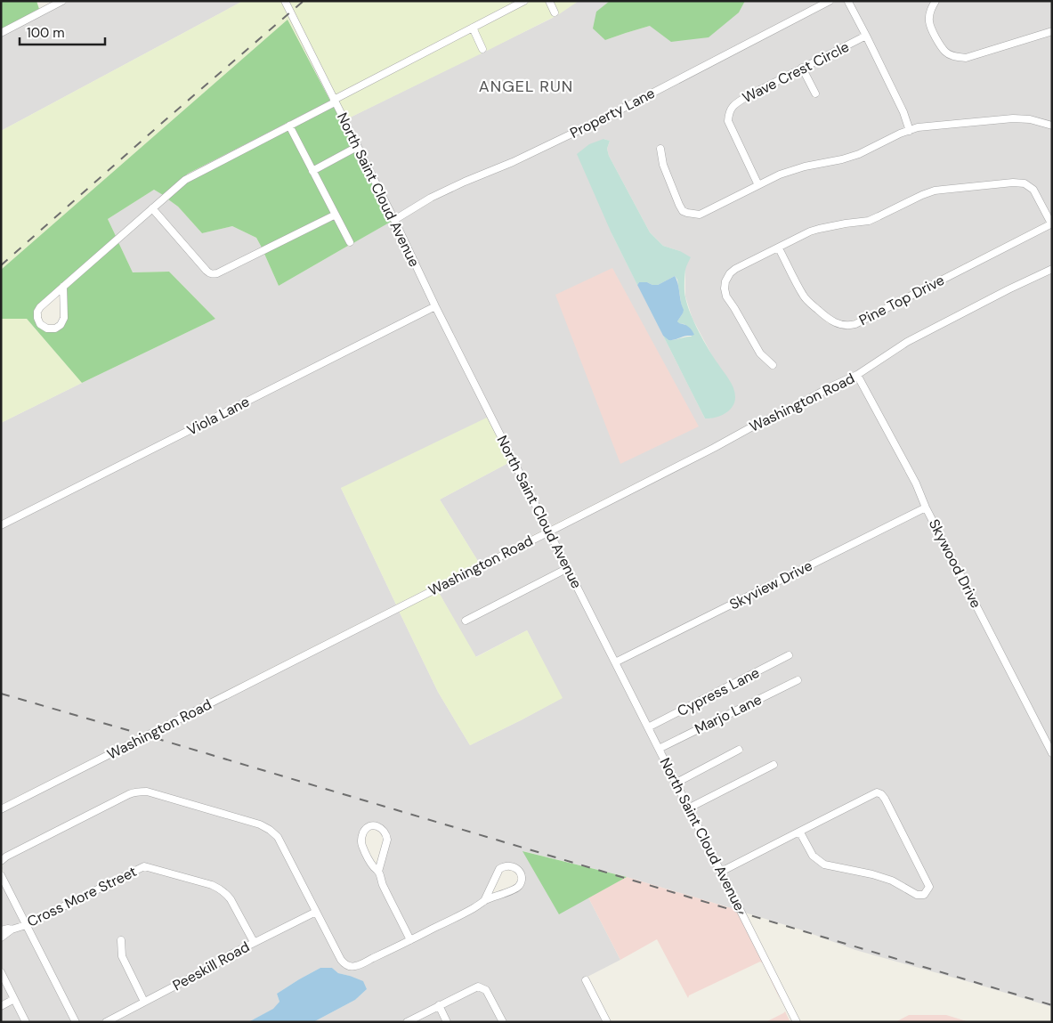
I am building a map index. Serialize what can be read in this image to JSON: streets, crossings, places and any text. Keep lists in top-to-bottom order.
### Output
{
  "streets": {
    "street": [
      "Wave Crest Circle",
      "Property Lane",
      "North Saint Cloud Avenue",
      "Pine Top Drive",
      "Washington Road",
      "Viola Lane",
      "Skywood Drive",
      "Skyview Drive",
      "Cypress Lane",
      "Marjo Lane",
      "Cross More Street",
      "Peeskill Road"
    ]
  },
  "crossings": [
    ["Property Lane", "North Saint Cloud Avenue"],
    ["North Saint Cloud Avenue", "Washington Road"],
    ["North Saint Cloud Avenue", "Viola Lane"],
    ["North Saint Cloud Avenue", "Skyview Drive"],
    ["North Saint Cloud Avenue", "Cypress Lane"],
    ["North Saint Cloud Avenue", "Marjo Lane"],
    ["Washington Road", "Skywood Drive"],
    ["Skywood Drive", "Skyview Drive"],
    ["Cross More Street", "Peeskill Road"]
  ],
  "districts": ["ANGEL RUN"],
  "scale_bar": "100 m"
}
